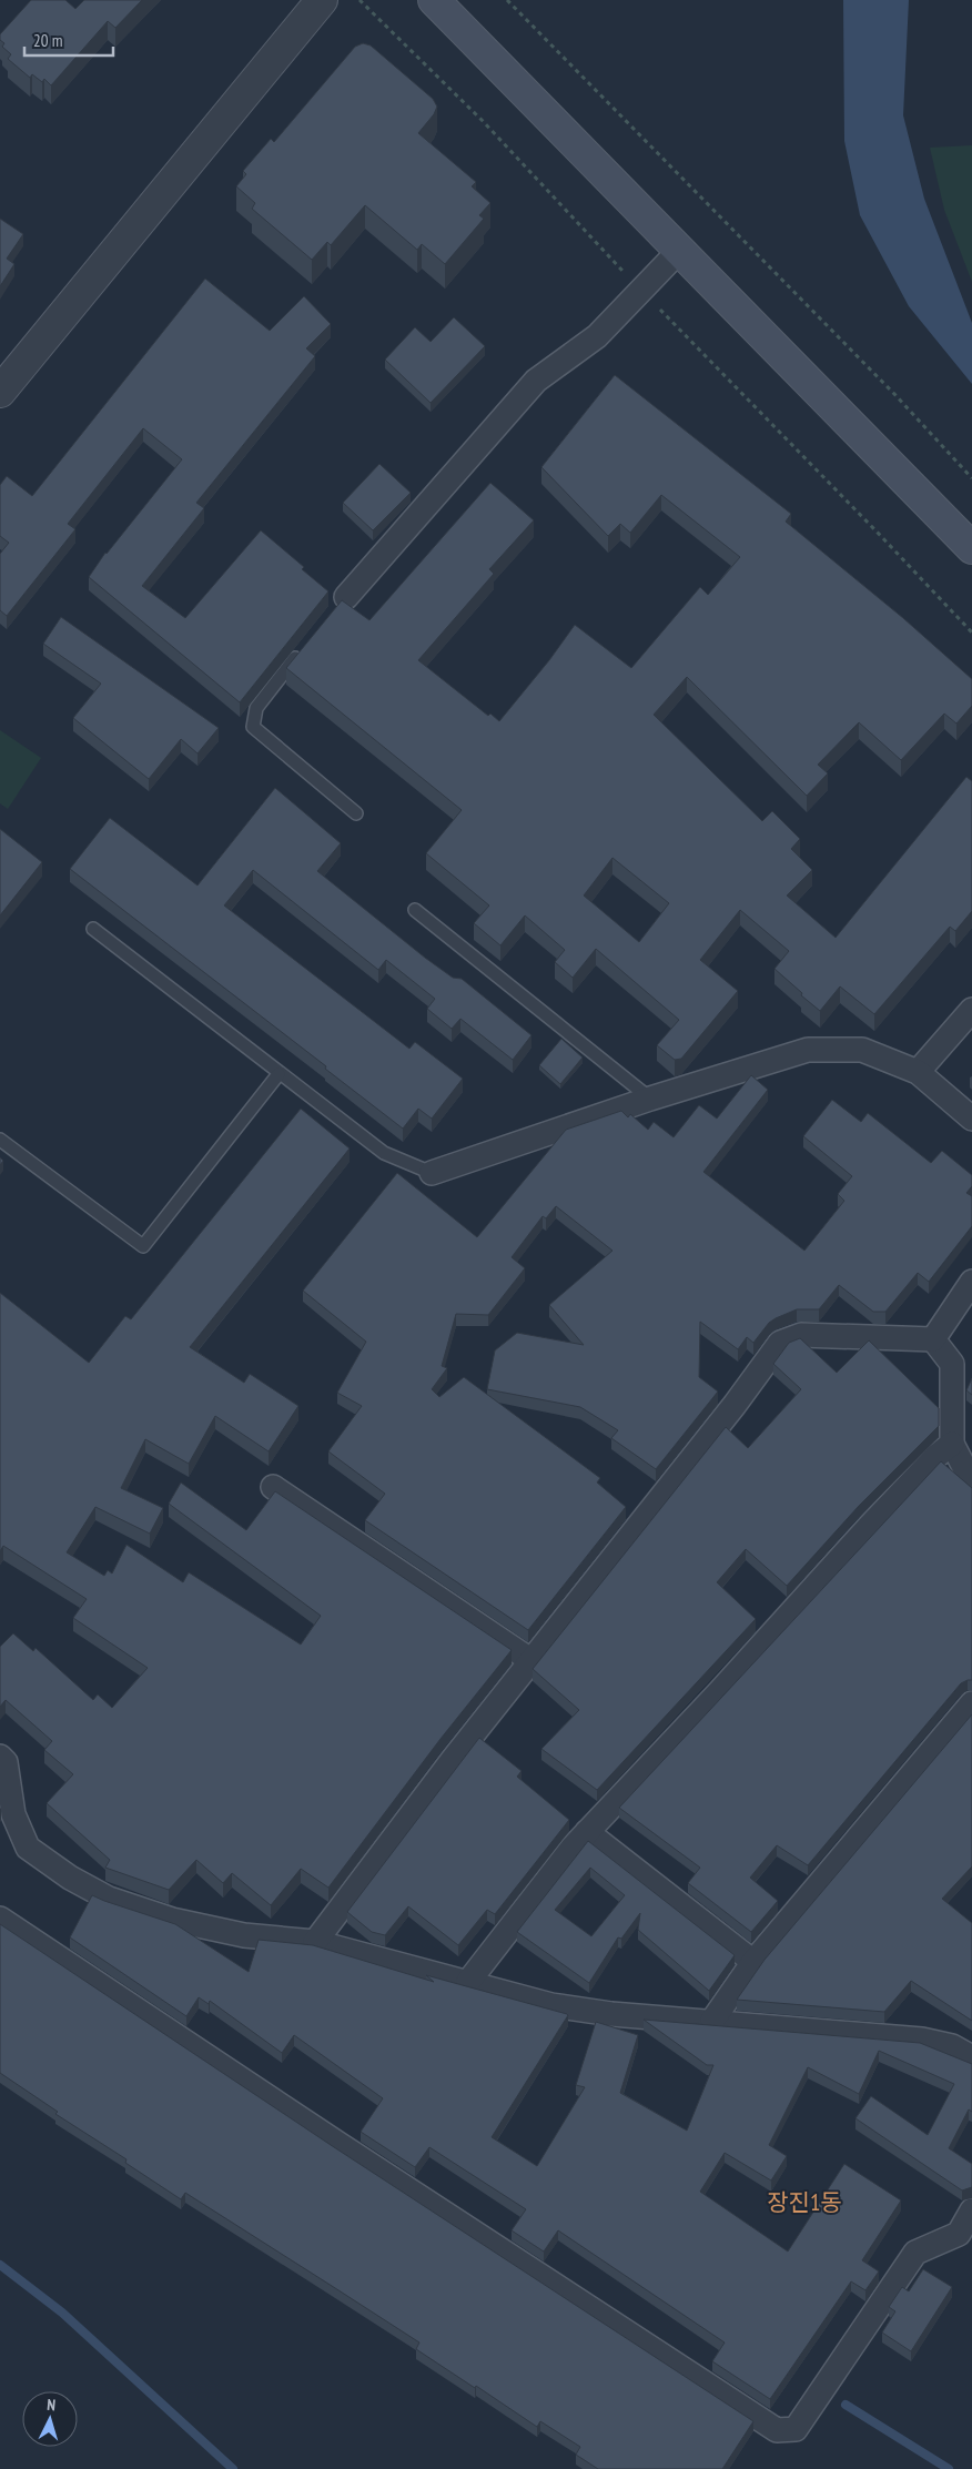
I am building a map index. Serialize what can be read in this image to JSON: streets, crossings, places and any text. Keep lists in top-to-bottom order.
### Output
{
  "districts": ["장진1동"],
  "scale_bar": "20 m",
  "north": "top"
}
